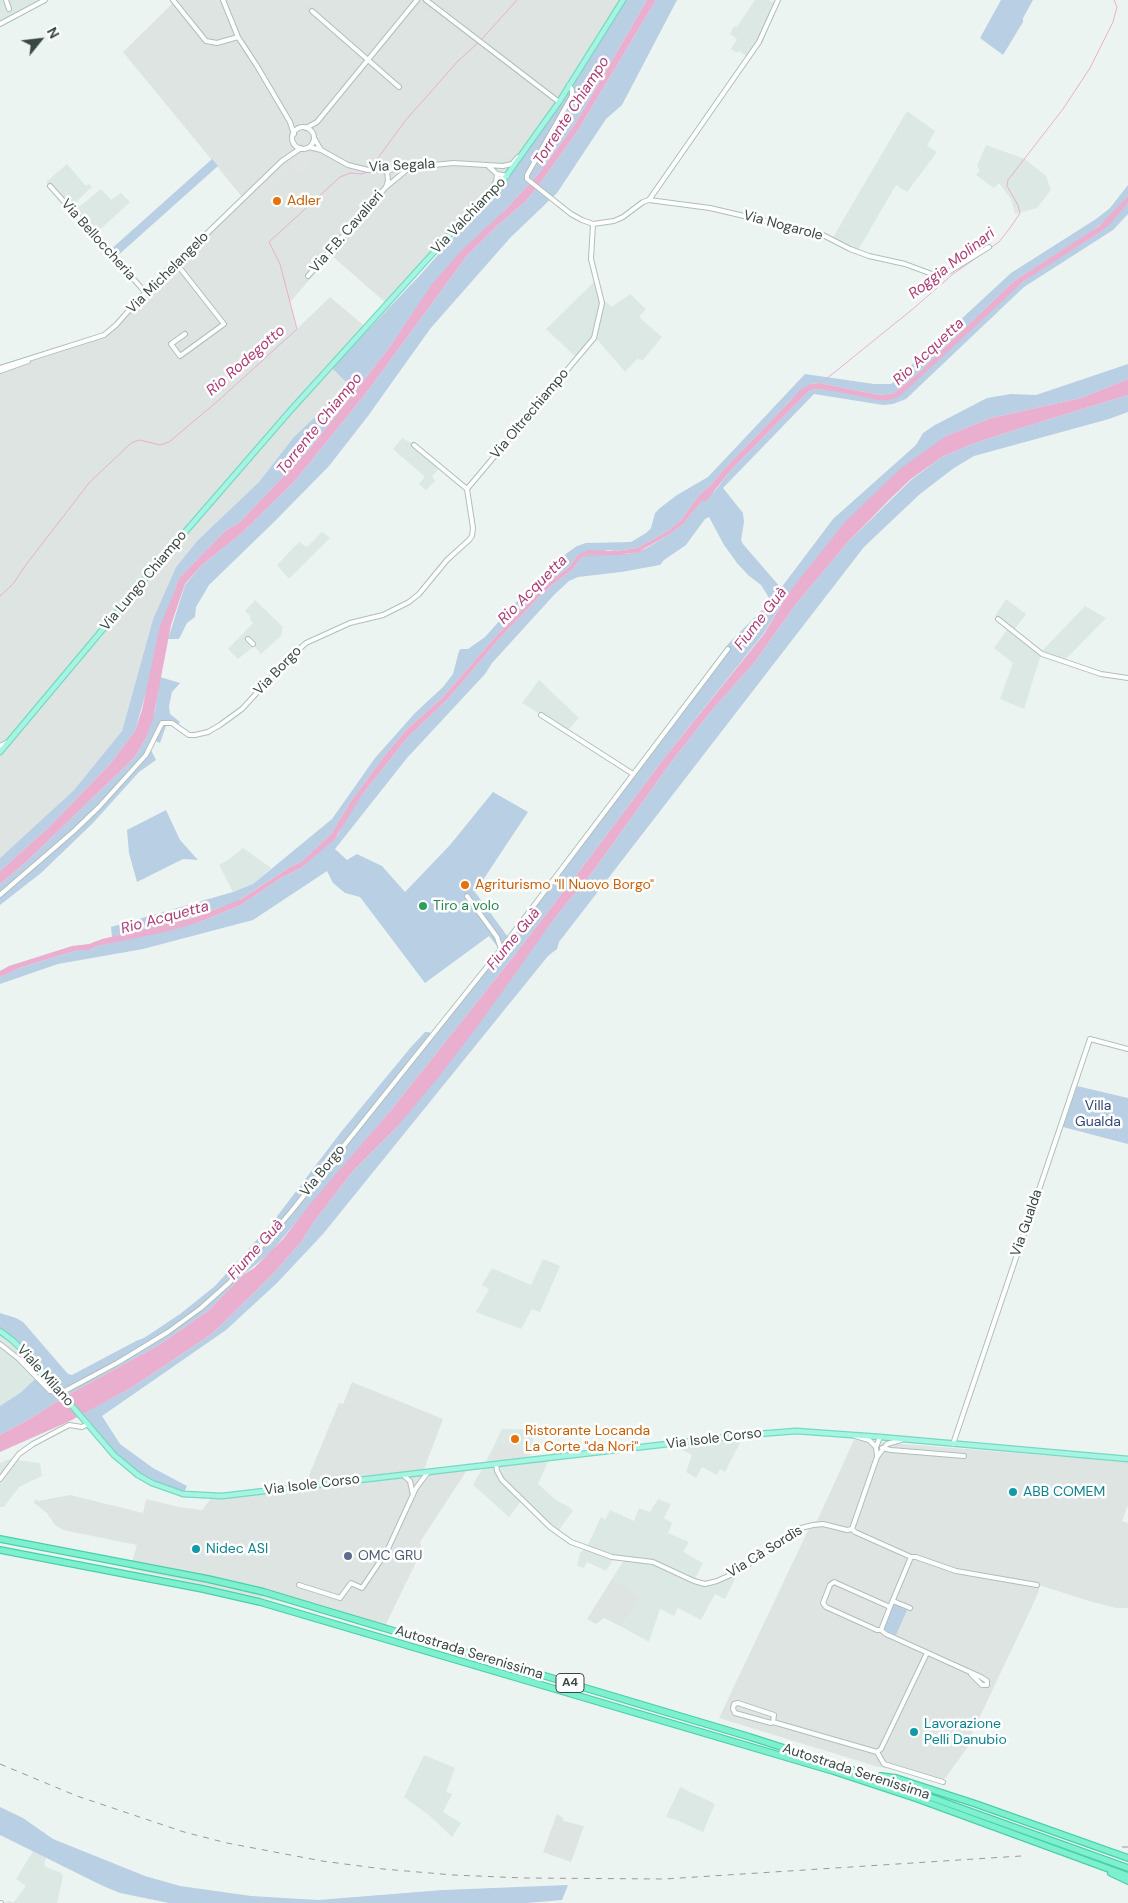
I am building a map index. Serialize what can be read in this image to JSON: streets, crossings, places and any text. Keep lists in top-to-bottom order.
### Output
{
  "streets": {
    "highway": ["Autostrada Serenissima", "A4"],
    "main road": [
      "Via Valchiampo",
      "Via Lungo Chiampo",
      "Viale Milano",
      "Via Isole Corso"
    ],
    "street": [
      "Via Segala",
      "Via Nogarole",
      "Via F.B. Cavalieri",
      "Via Belloccheria",
      "Via Michelangelo",
      "Via Oltrechiampo",
      "Via Borgo",
      "Via Gualda",
      "Via Cà Sordìs"
    ]
  },
  "crossings": [
    ["Via Segala", "Via F.B. Cavalieri"],
    ["Via Segala", "Via Michelangelo"],
    ["Via Valchiampo", "Via Lungo Chiampo"],
    ["Via Belloccheria", "Via Michelangelo"],
    ["Via Oltrechiampo", "Via Borgo"],
    ["Via Borgo", "Viale Milano"],
    ["Via Gualda", "Via Isole Corso"],
    ["Viale Milano", "Via Isole Corso"],
    ["Via Isole Corso", "Via Cà Sordìs"]
  ],
  "water": [
    "Torrente Chiampo",
    "Roggia Molinari",
    "Rio Acquetta",
    "Rio Rodegotto",
    "Fiume Guà"
  ],
  "parks": ["Villa Gualda"],
  "places": [
    "Adler",
    "Agriturismo \"Il Nuovo Borgo\"",
    "Tiro a volo",
    "Ristorante Locanda La Corte \"da Nori\"",
    "ABB COMEM",
    "Nidec ASI",
    "OMC GRU",
    "Lavorazione Pelli Danubio"
  ],
  "north": "top right"
}
